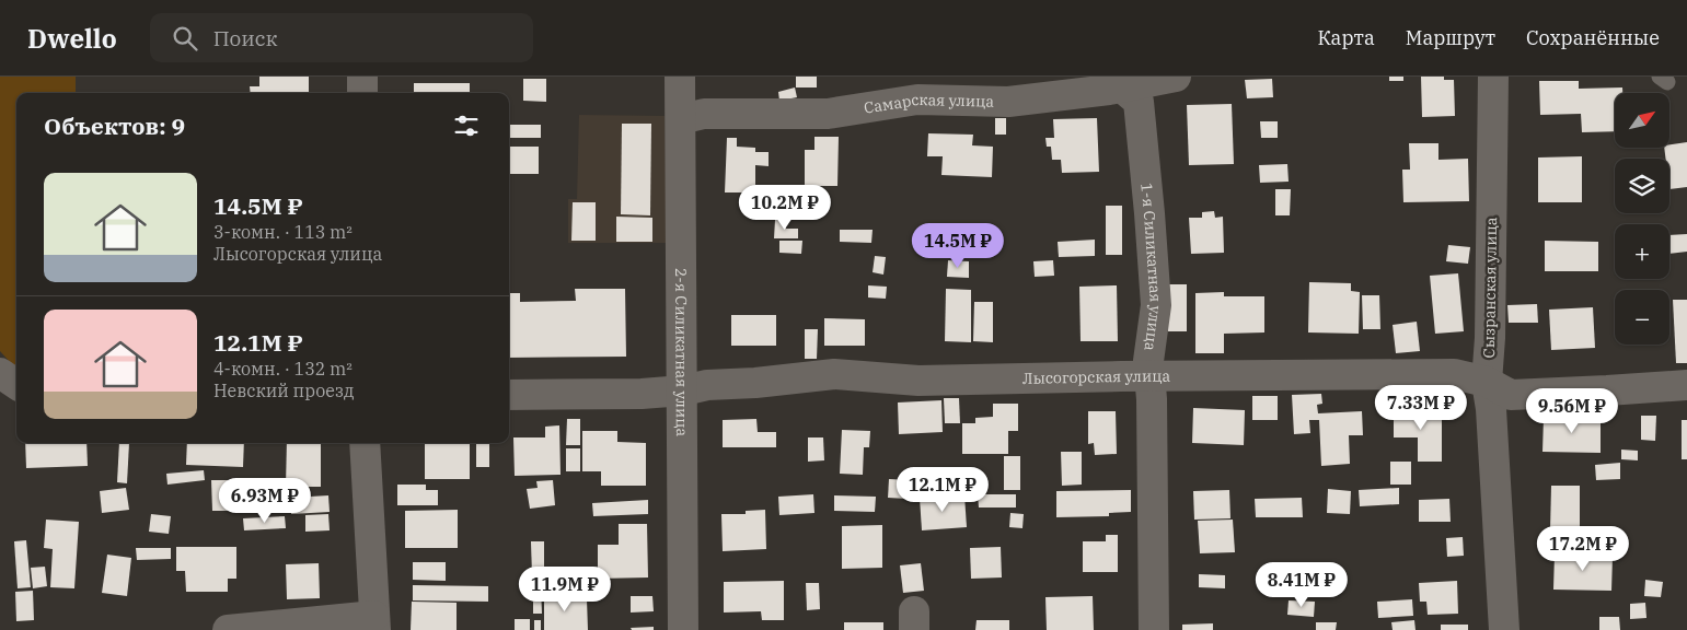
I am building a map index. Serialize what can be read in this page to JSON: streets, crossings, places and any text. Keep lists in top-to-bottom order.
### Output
{
  "streets": {
    "street": [
      "Самарская улица",
      "1-я Силикатная улица",
      "Сызранская улица",
      "2-я Силикатная улица",
      "Лысогорская улица"
    ]
  },
  "crossings": [
    ["Самарская улица", "1-я Силикатная улица"],
    ["Самарская улица", "2-я Силикатная улица"],
    ["1-я Силикатная улица", "Лысогорская улица"],
    ["Сызранская улица", "Лысогорская улица"],
    ["2-я Силикатная улица", "Лысогорская улица"]
  ],
  "north": "top right",
  "page": {
    "header": "Dwello",
    "search": "Поиск",
    "nav": ["Карта", "Маршрут", "Сохранённые"],
    "map_buttons": ["+", "−"],
    "heading": "Объектов: 9",
    "list": [
      {
        "name": "14.5M ₽",
        "note": "3-комн. · 113 m² · Лысогорская улица"
      },
      {
        "name": "12.1M ₽",
        "note": "4-комн. · 132 m² · Невский проезд"
      }
    ],
    "price": [
      "10.2M ₽",
      "14.5M ₽",
      "7.33M ₽",
      "9.56M ₽",
      "12.1M ₽",
      "6.93M ₽",
      "17.2M ₽",
      "8.41M ₽",
      "11.9M ₽"
    ]
  }
}
